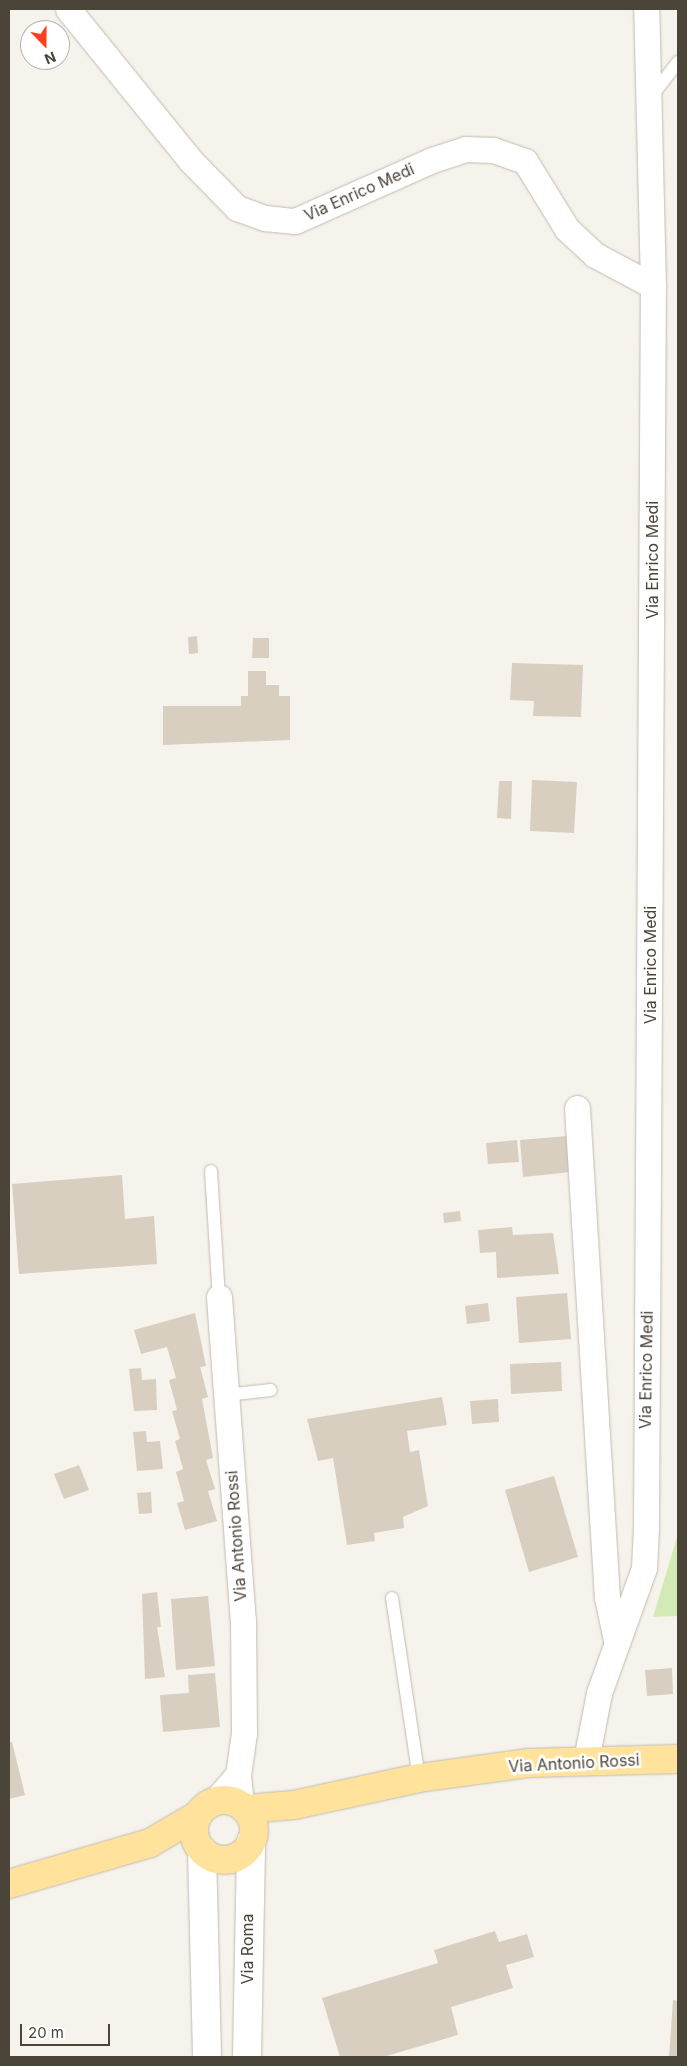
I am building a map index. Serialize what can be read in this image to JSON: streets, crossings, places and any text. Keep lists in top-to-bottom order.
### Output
{
  "streets": {
    "main road": ["Via Antonio Rossi"],
    "street": ["Via Enrico Medi", "Via Roma"]
  },
  "crossings": [
    ["Via Enrico Medi", "Via Antonio Rossi"],
    ["Via Antonio Rossi", "Via Roma"]
  ],
  "scale_bar": "20 m",
  "north": "bottom"
}
